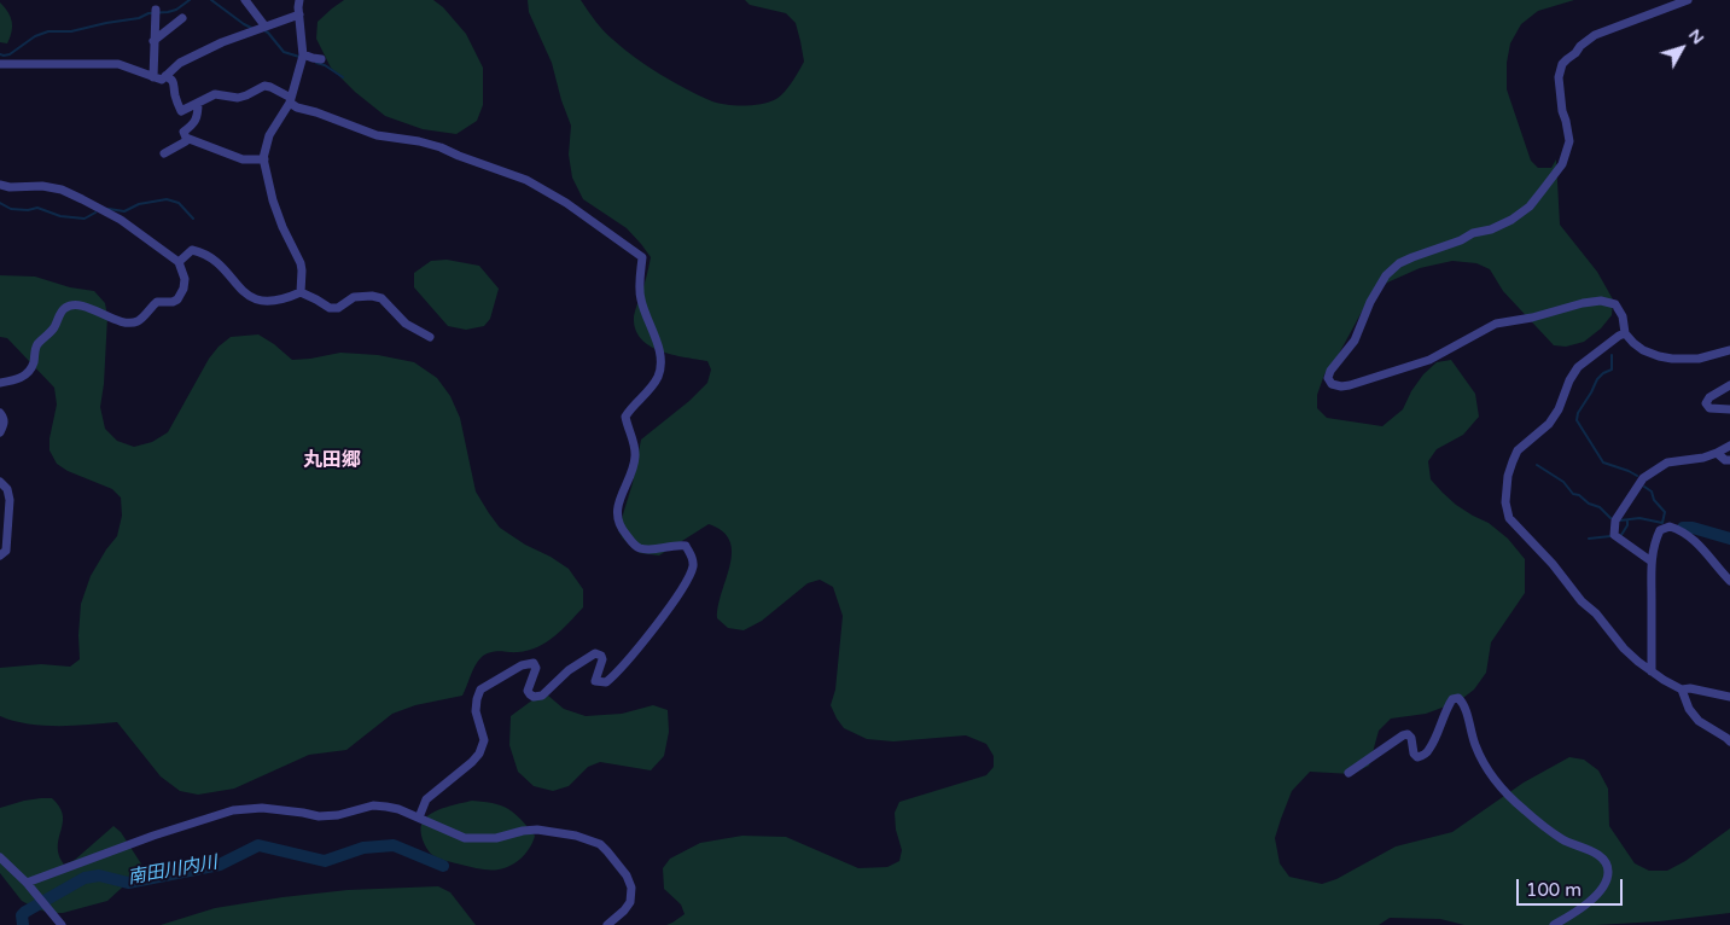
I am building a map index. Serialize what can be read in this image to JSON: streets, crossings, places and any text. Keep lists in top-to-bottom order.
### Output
{
  "districts": ["丸田郷"],
  "water": ["南田川内川"],
  "scale_bar": "100 m",
  "north": "top right"
}
